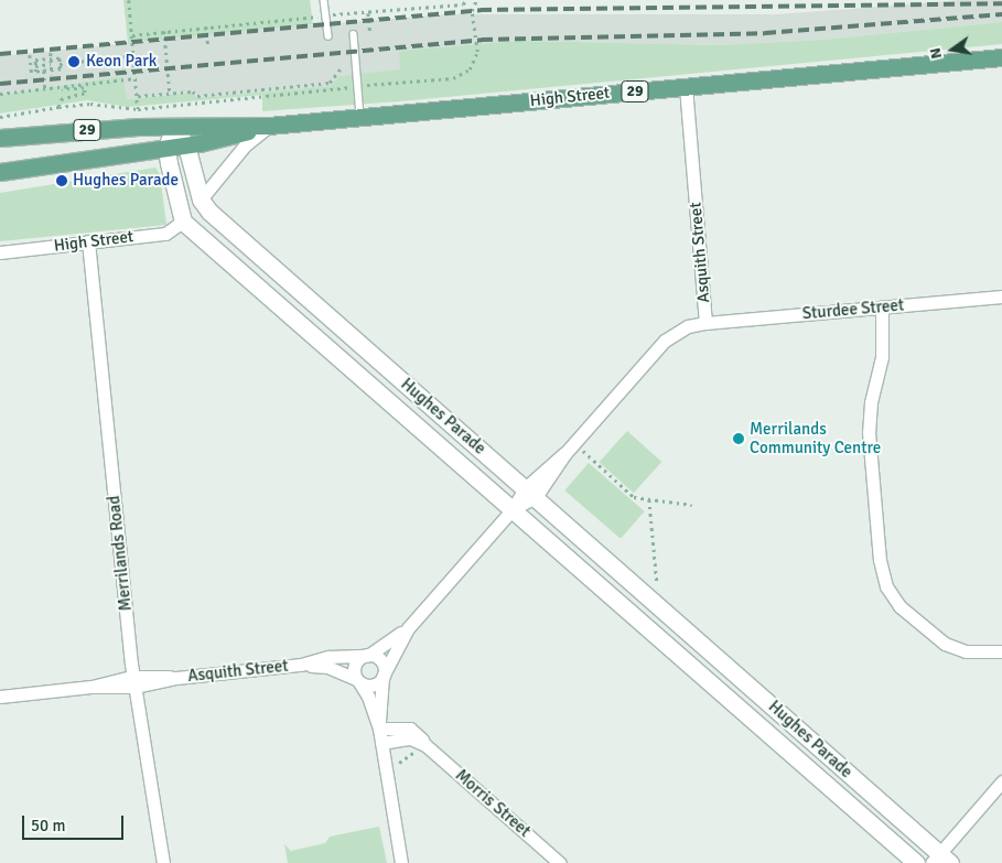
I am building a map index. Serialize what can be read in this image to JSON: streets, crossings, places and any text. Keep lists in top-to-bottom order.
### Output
{
  "streets": {
    "main road": ["29", "High Street"],
    "street": [
      "Asquith Street",
      "Sturdee Street",
      "Hughes Parade",
      "Merrilands Road",
      "Morris Street"
    ]
  },
  "crossings": [
    ["High Street", "Asquith Street"],
    ["High Street", "Hughes Parade"],
    ["High Street", "Merrilands Road"],
    ["Asquith Street", "Sturdee Street"],
    ["Asquith Street", "Hughes Parade"],
    ["Asquith Street", "Merrilands Road"]
  ],
  "places": ["Keon Park", "Hughes Parade", "Merrilands Community Centre"],
  "scale_bar": "50 m",
  "north": "left"
}
